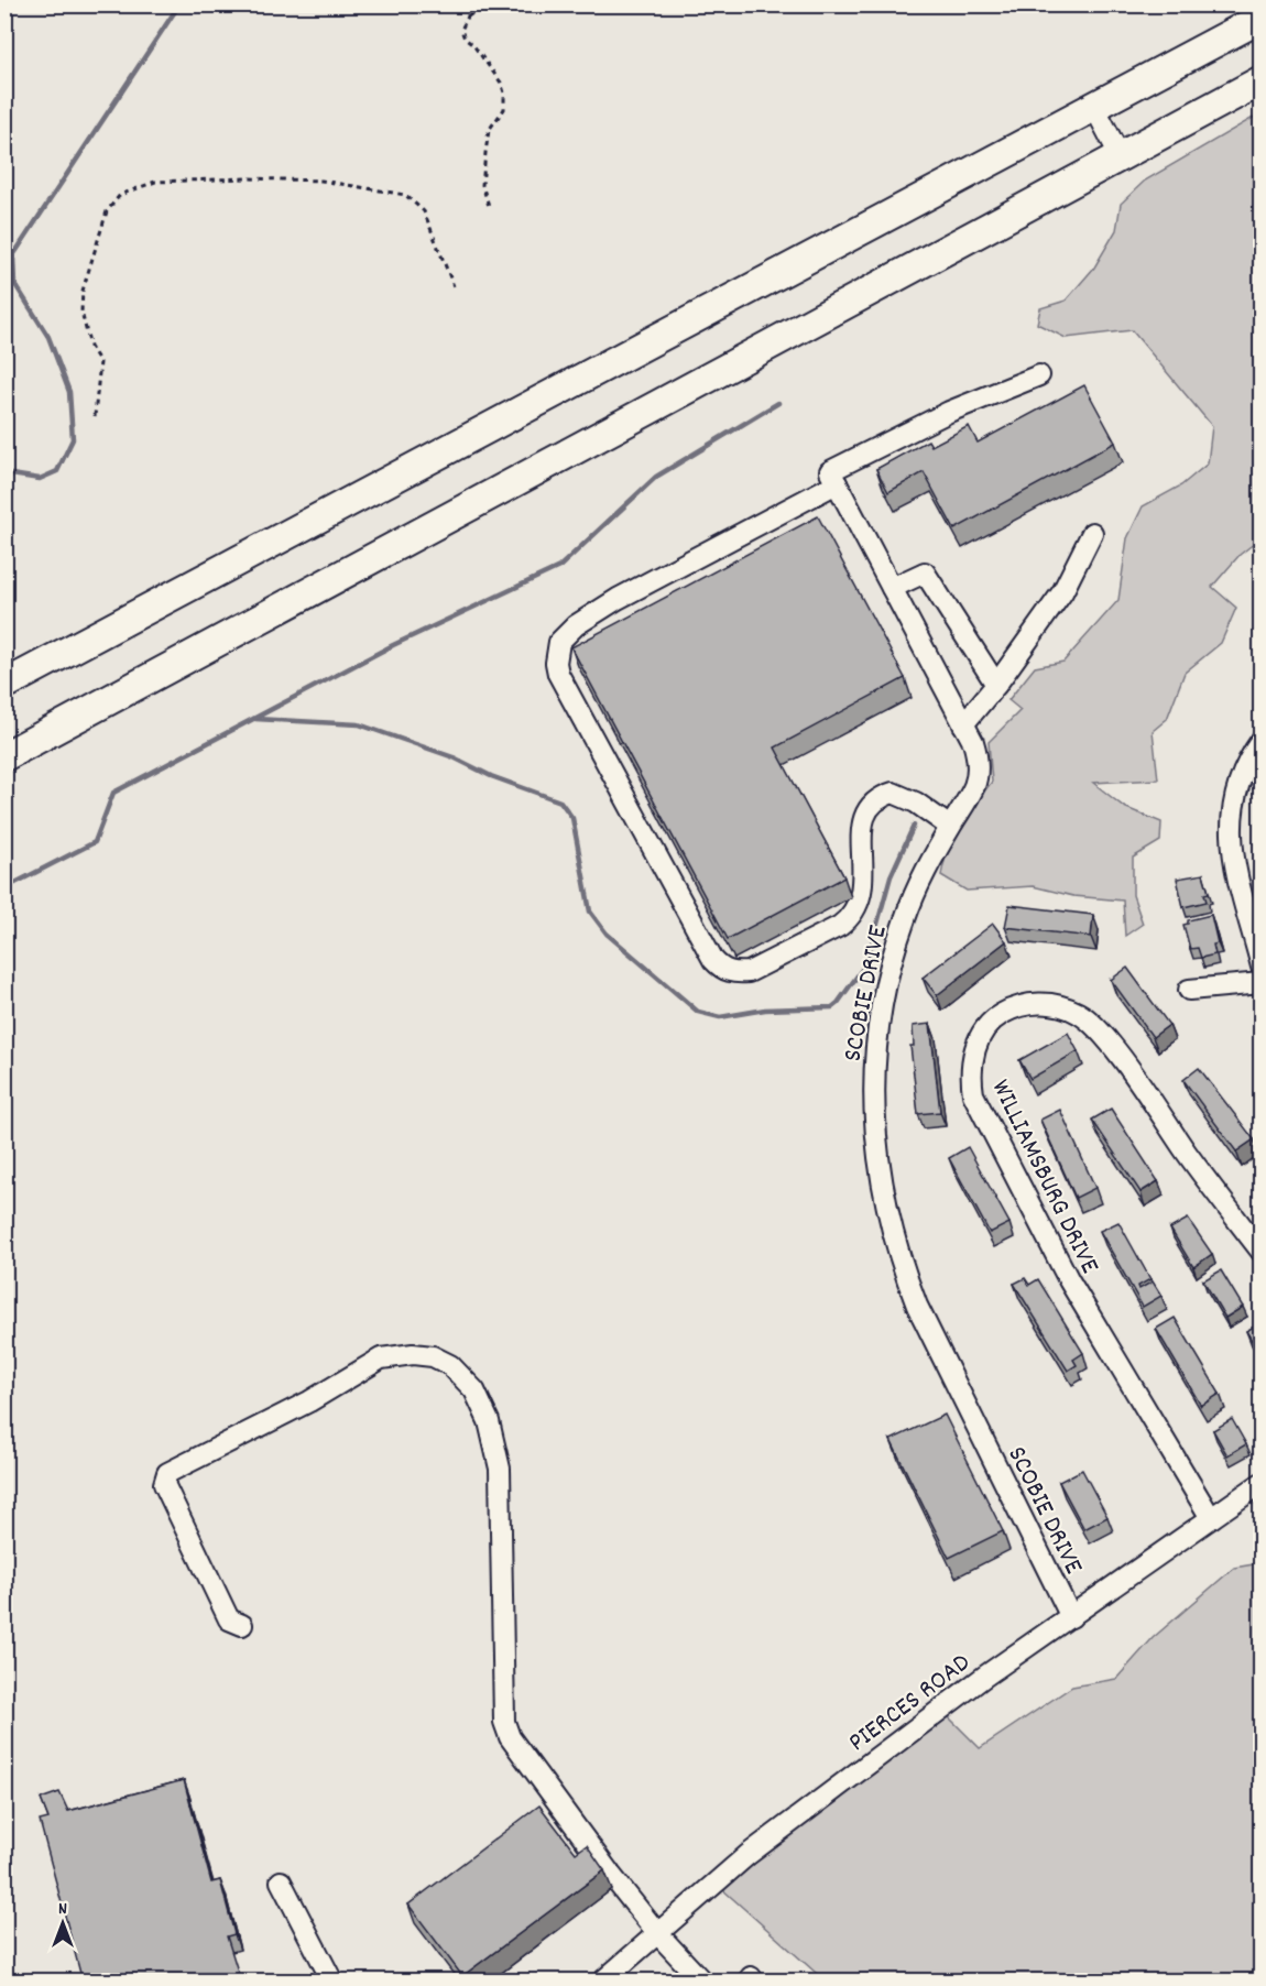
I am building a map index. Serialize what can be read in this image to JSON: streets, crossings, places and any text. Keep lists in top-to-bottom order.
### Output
{
  "streets": {
    "street": ["SCOBIE DRIVE", "WILLIAMSBURG DRIVE", "PIERCES ROAD"]
  },
  "crossings": [
    ["SCOBIE DRIVE", "PIERCES ROAD"],
    ["WILLIAMSBURG DRIVE", "PIERCES ROAD"]
  ],
  "north": "top"
}
